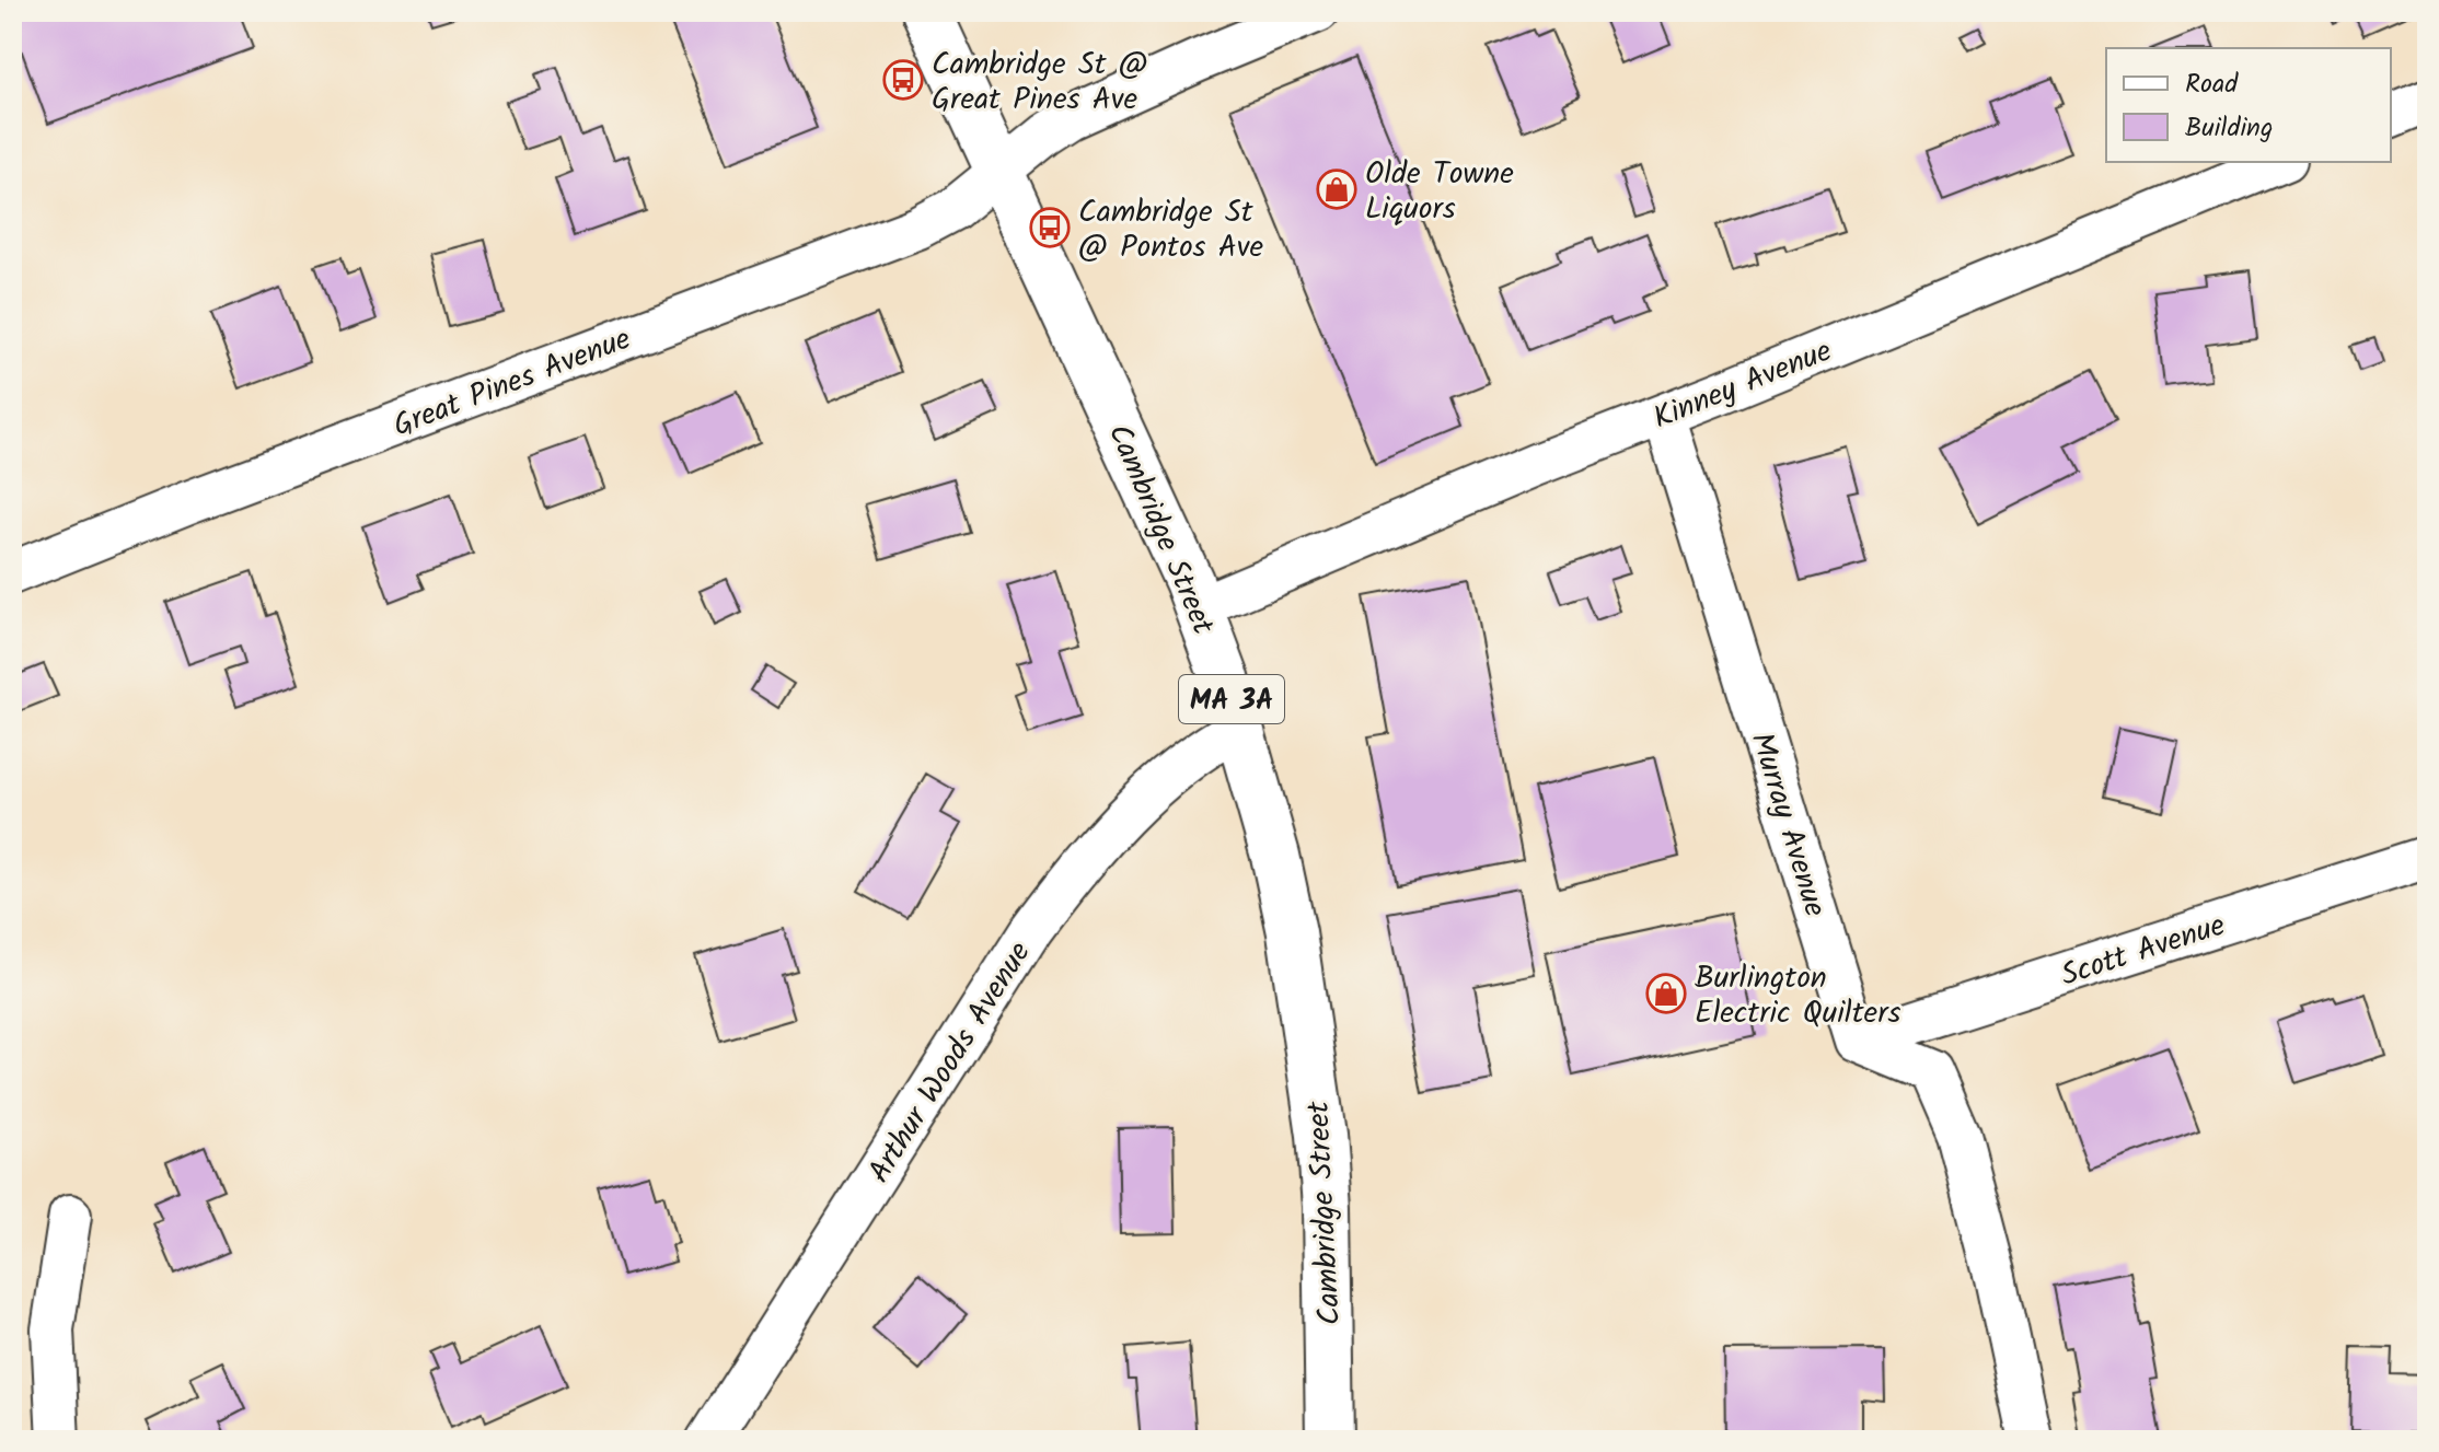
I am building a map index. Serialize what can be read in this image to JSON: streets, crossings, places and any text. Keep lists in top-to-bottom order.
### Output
{
  "streets": {
    "main road": ["Cambridge Street", "MA 3A"],
    "street": [
      "Great Pines Avenue",
      "Kinney Avenue",
      "Murray Avenue",
      "Scott Avenue",
      "Arthur Woods Avenue"
    ]
  },
  "crossings": [
    ["Great Pines Avenue", "Cambridge Street"],
    ["Kinney Avenue", "Cambridge Street"],
    ["Kinney Avenue", "Murray Avenue"],
    ["Cambridge Street", "Arthur Woods Avenue"],
    ["Murray Avenue", "Scott Avenue"]
  ],
  "places": {
    "bus stop": ["Cambridge St @ Great Pines Ave", "Cambridge St @ Pontos Ave"],
    "shop": ["Olde Towne Liquors", "Burlington Electric Quilters"]
  },
  "legend": ["Road", "Building"]
}
